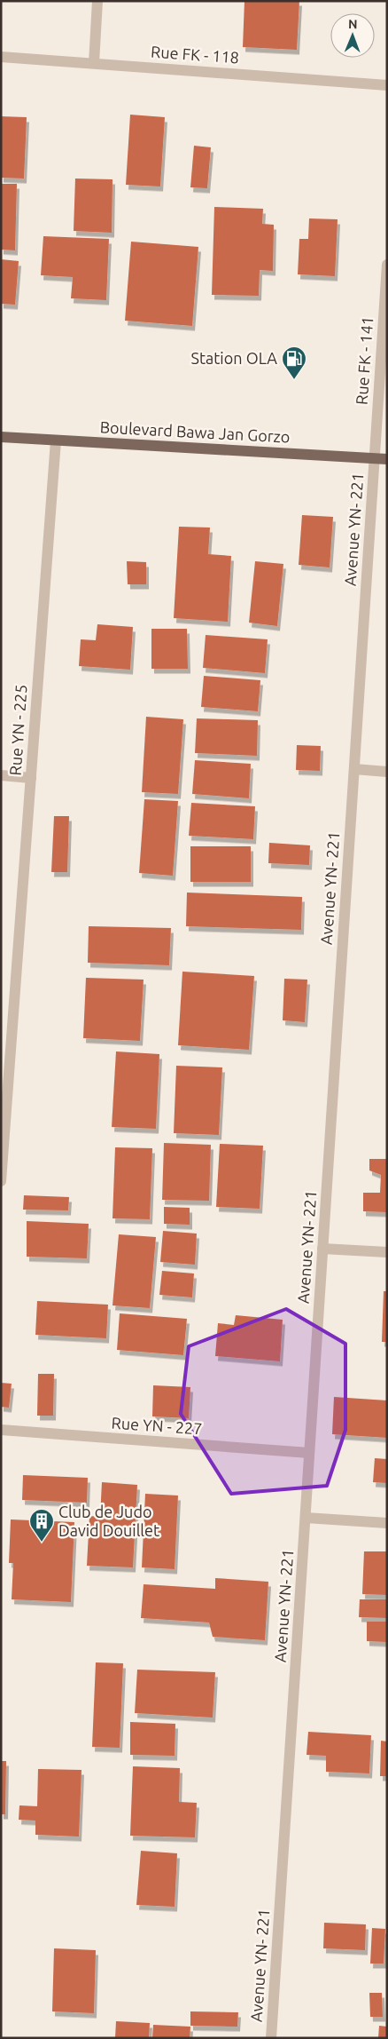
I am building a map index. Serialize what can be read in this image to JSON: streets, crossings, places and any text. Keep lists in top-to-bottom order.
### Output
{
  "streets": {
    "main road": ["Boulevard Bawa Jan Gorzo"],
    "street": [
      "Rue FK - 118",
      "Rue FK - 141",
      "Avenue YN- 221",
      "Rue YN - 225",
      "Rue YN - 227"
    ]
  },
  "crossings": [
    ["Rue FK - 141", "Boulevard Bawa Jan Gorzo"],
    ["Rue FK - 141", "Avenue YN- 221"],
    ["Boulevard Bawa Jan Gorzo", "Avenue YN- 221"],
    ["Boulevard Bawa Jan Gorzo", "Rue YN - 225"],
    ["Avenue YN- 221", "Rue YN - 227"]
  ],
  "places": {
    "fuel station": ["Station OLA"],
    "building": ["Club de Judo David Douillet"]
  },
  "north": "top"
}
